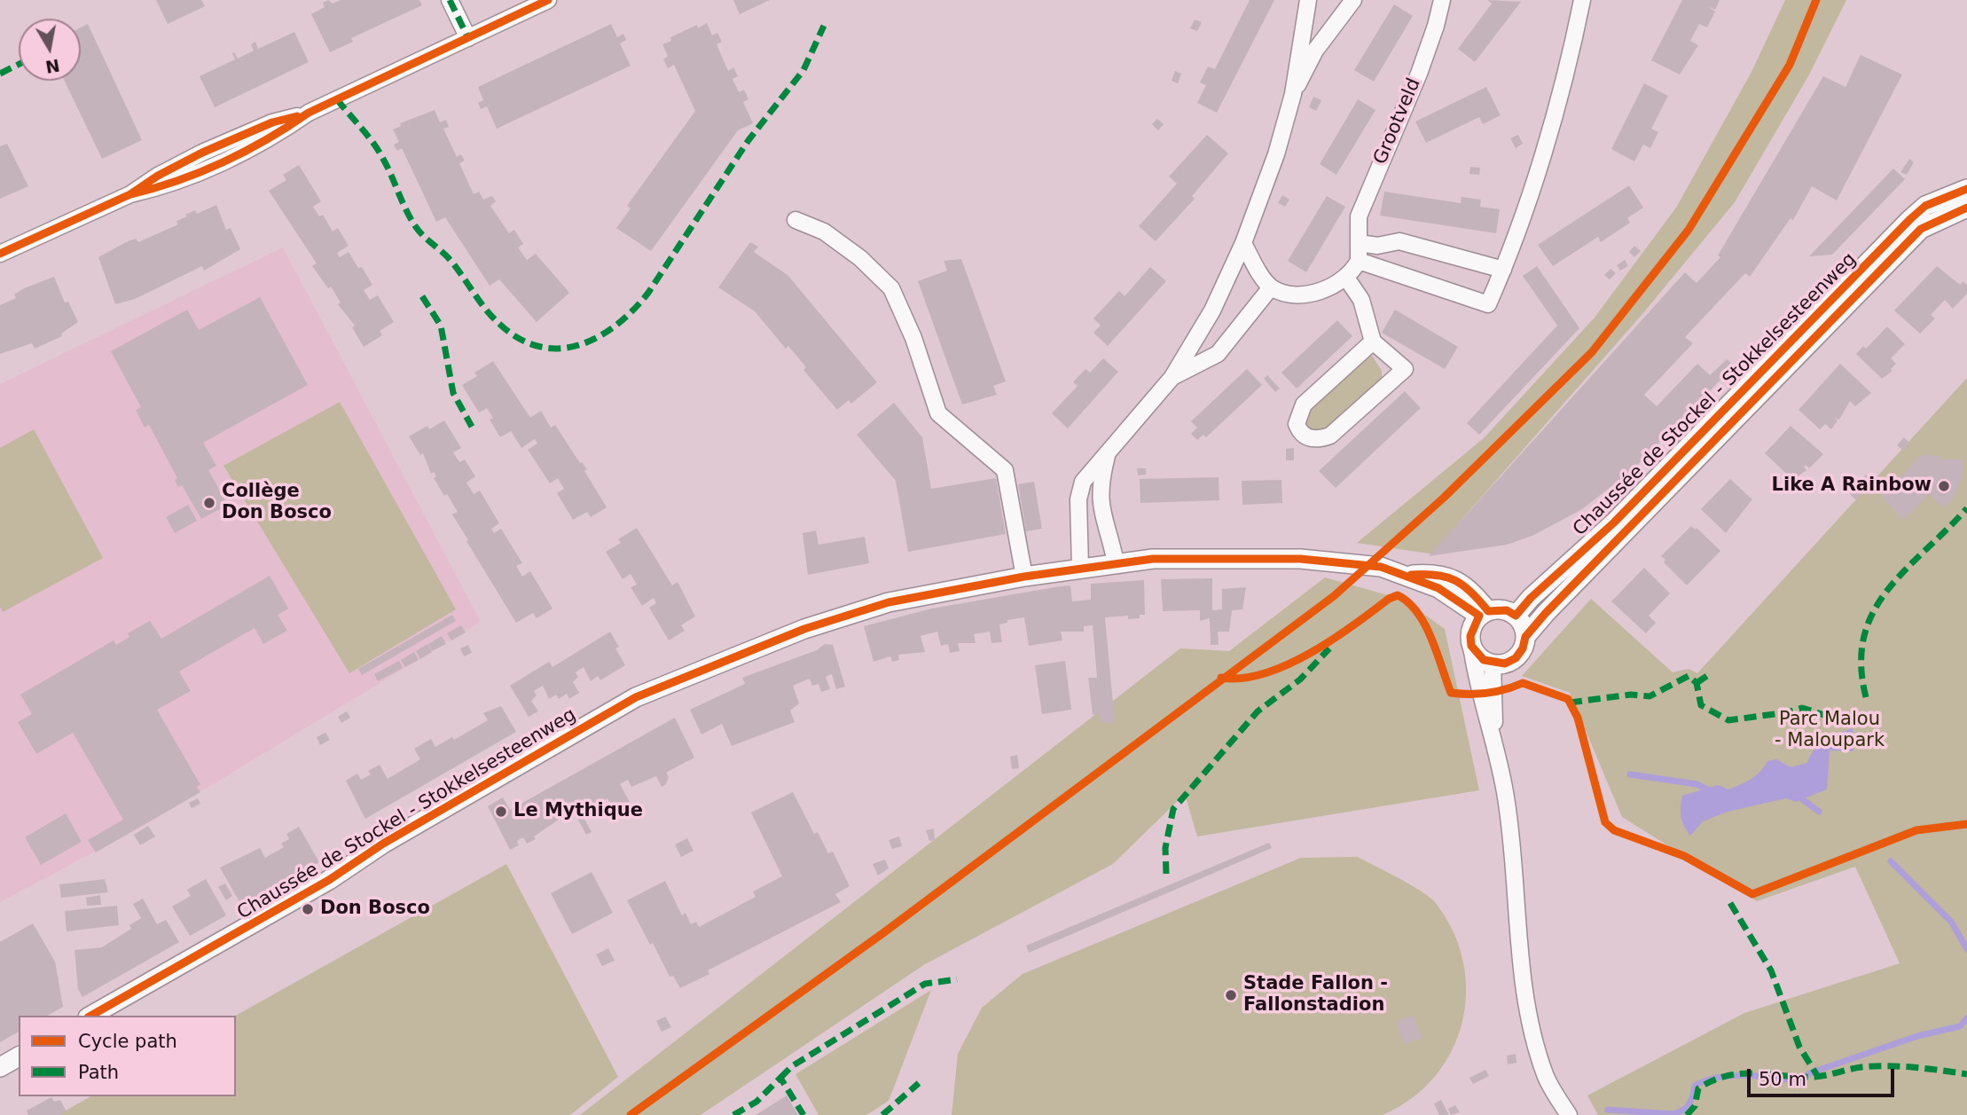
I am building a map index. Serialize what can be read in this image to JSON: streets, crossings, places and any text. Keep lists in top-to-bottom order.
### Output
{
  "streets": {
    "street": ["Grootveld", "Chaussée de Stockel - Stokkelsesteenweg"]
  },
  "parks": ["Parc Malou - Maloupark"],
  "places": [
    "Like A Rainbow",
    "Collège Don Bosco",
    "Le Mythique",
    "Don Bosco",
    "Stade Fallon - Fallonstadion"
  ],
  "legend": ["Cycle path", "Path"],
  "scale_bar": "50 m",
  "north": "bottom"
}
